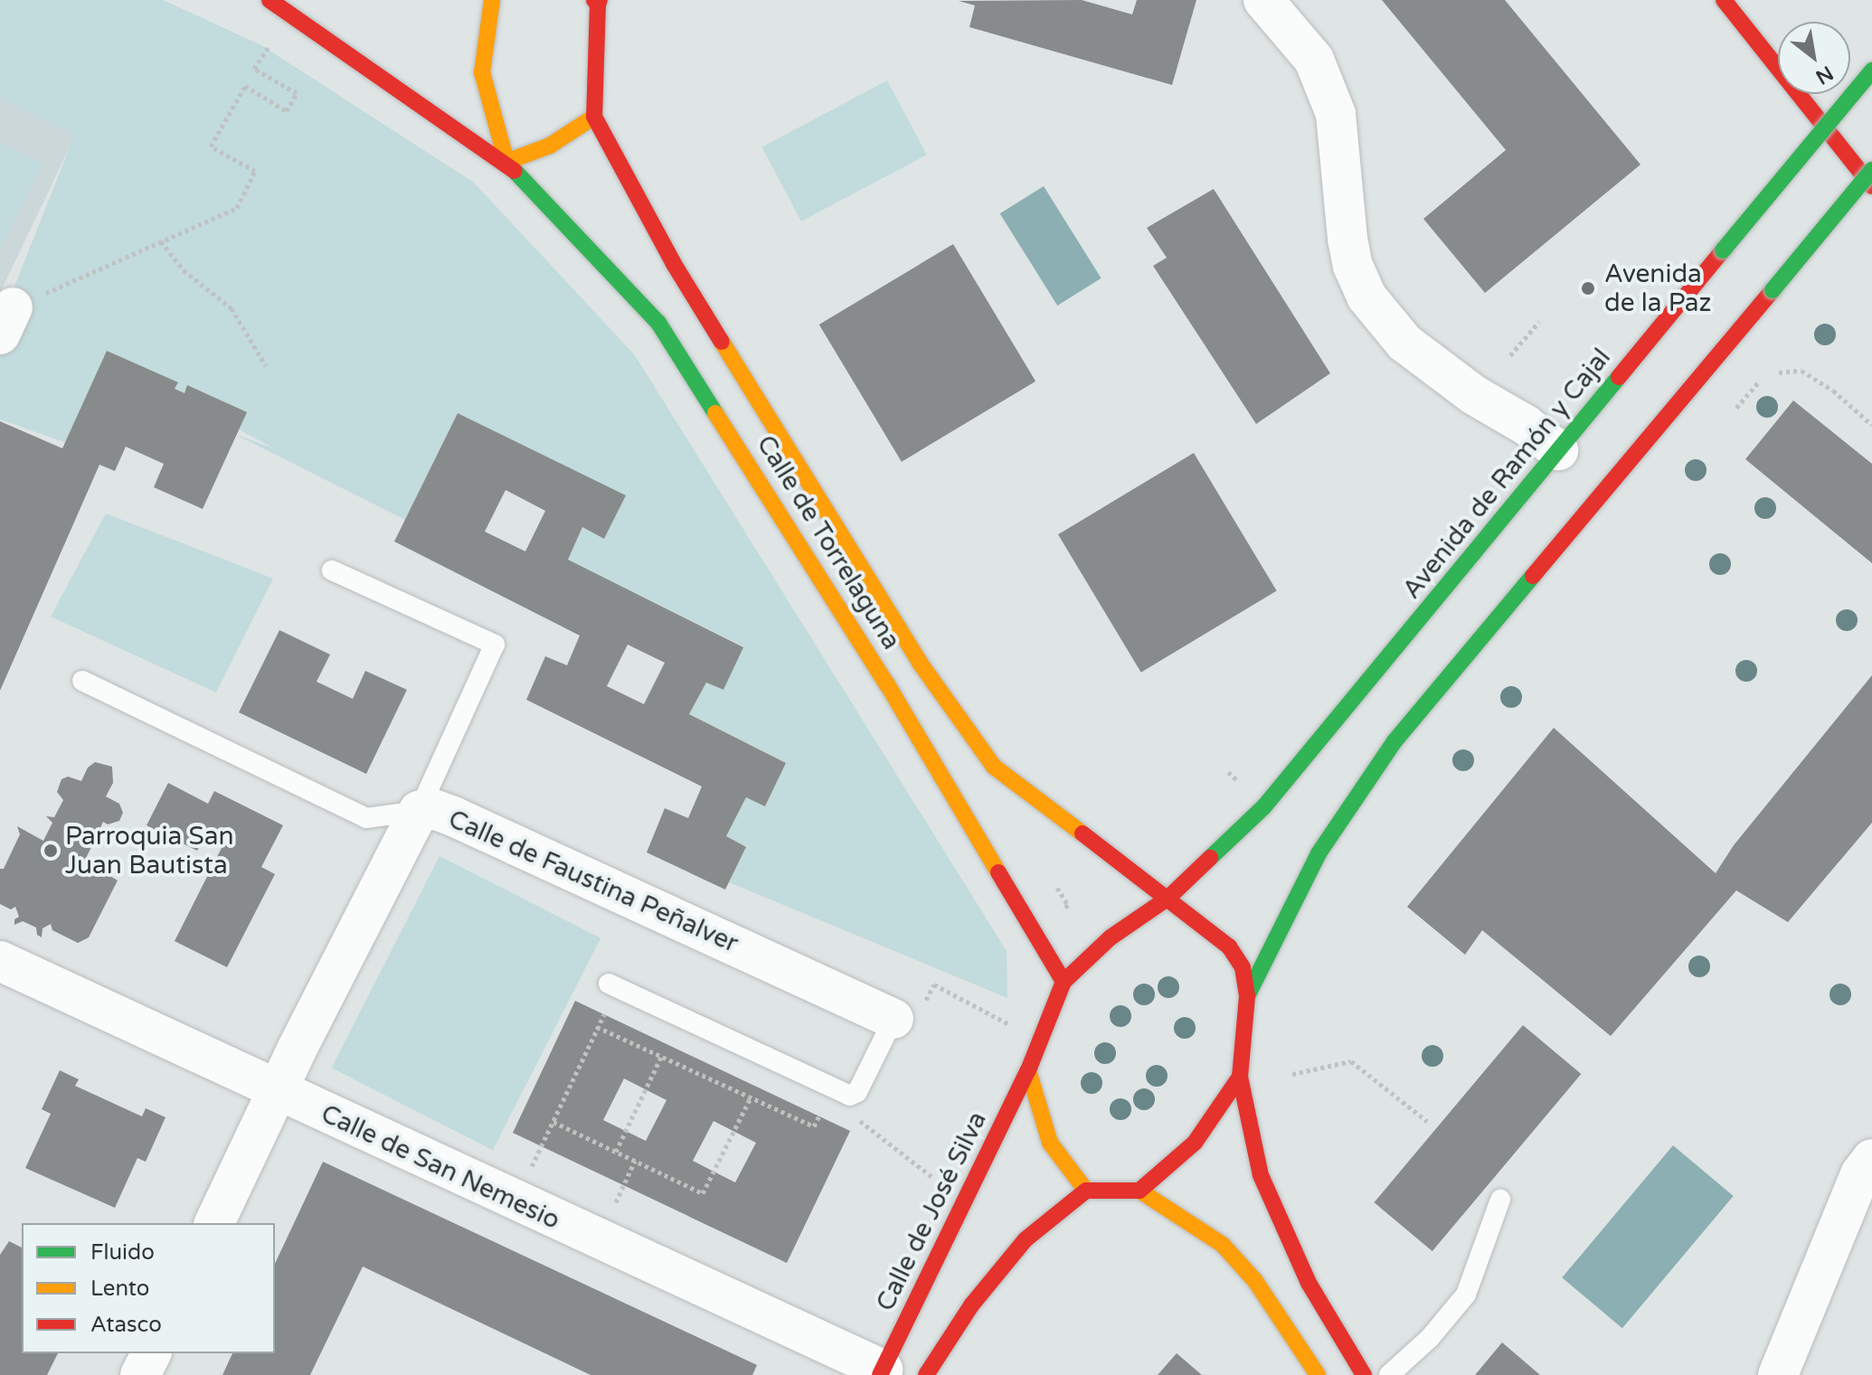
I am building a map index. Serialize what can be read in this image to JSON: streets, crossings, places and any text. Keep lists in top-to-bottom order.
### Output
{
  "streets": {
    "main road": ["Avenida de Ramón y Cajal", "Calle de Torrelaguna", "Calle de José Silva"],
    "street": ["Calle de Faustina Peñalver", "Calle de San Nemesio"]
  },
  "crossings": [
    ["Avenida de Ramón y Cajal", "Calle de Torrelaguna"],
    ["Avenida de Ramón y Cajal", "Calle de José Silva"],
    ["Calle de Torrelaguna", "Calle de José Silva"],
    ["Calle de Faustina Peñalver", "Calle de San Nemesio"],
    ["Calle de San Nemesio", "Calle de José Silva"]
  ],
  "places": ["Avenida de la Paz", "Parroquia San Juan Bautista"],
  "legend": ["Fluido", "Lento", "Atasco"],
  "north": "bottom right"
}
